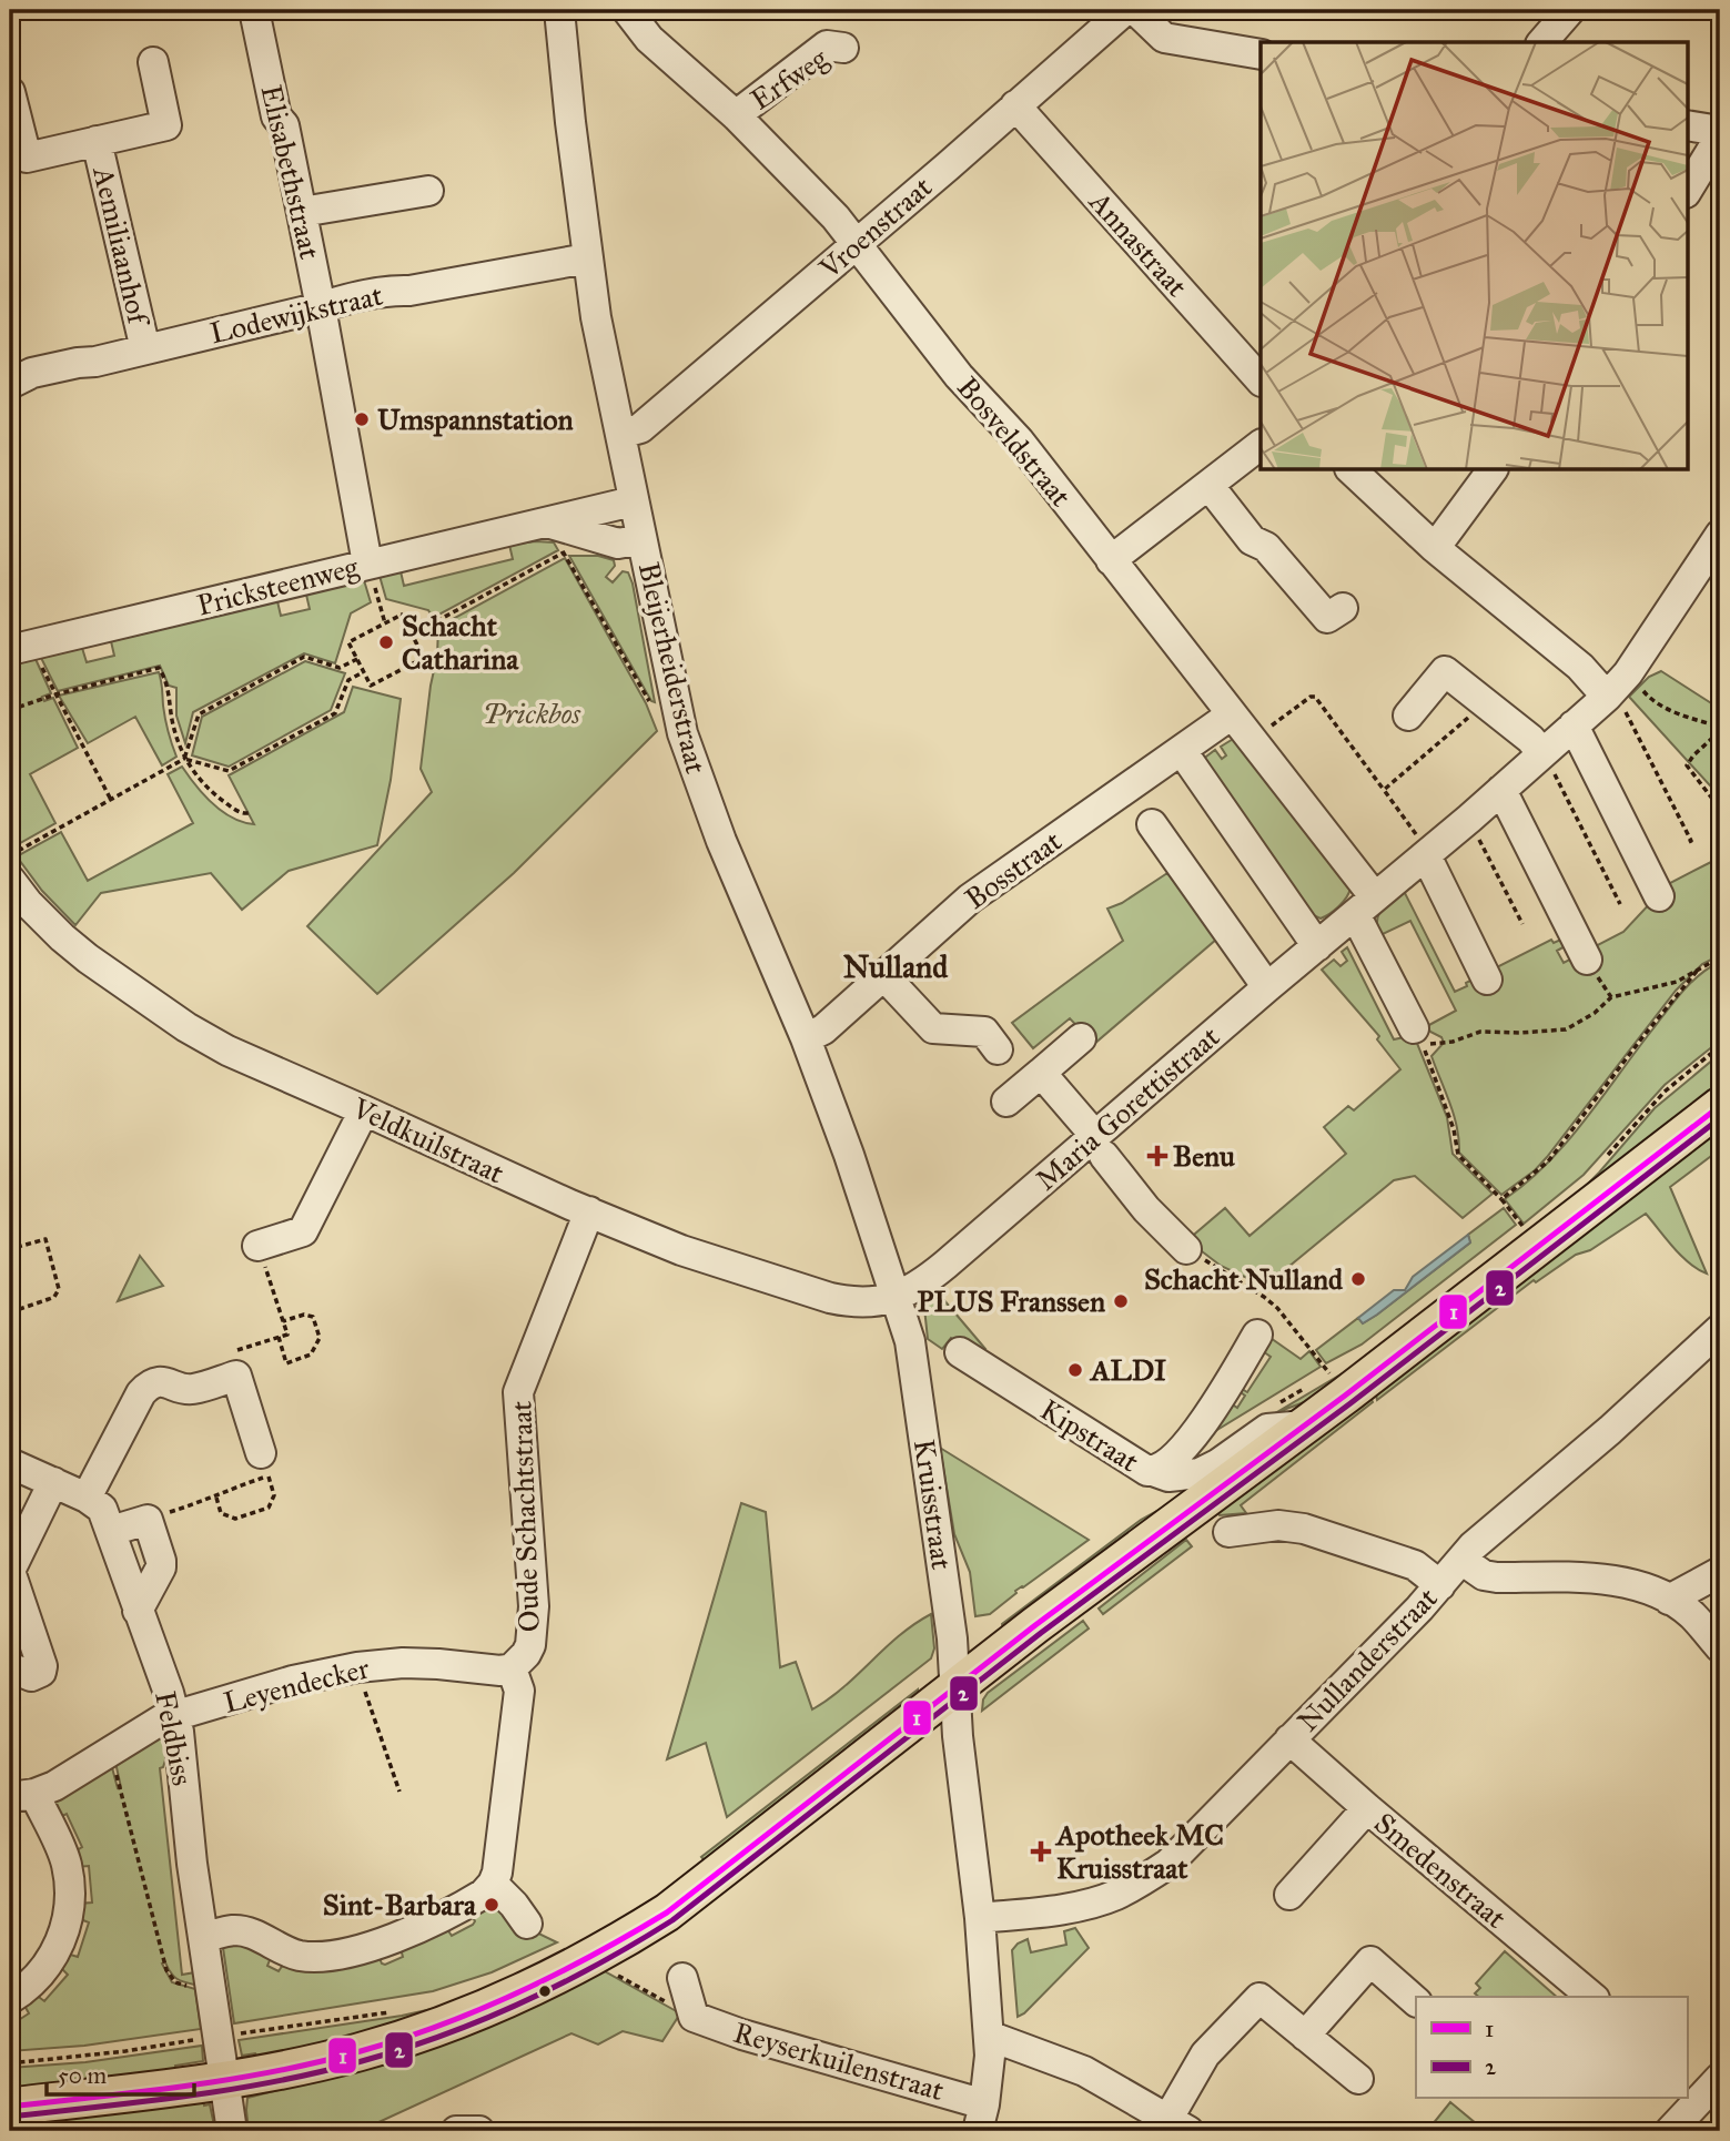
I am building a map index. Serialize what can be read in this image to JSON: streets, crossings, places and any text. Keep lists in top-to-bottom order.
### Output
{
  "streets": {
    "street": [
      "Erfweg",
      "Elisabethstraat",
      "Vroenstraat",
      "Annastraat",
      "Aemiliaanhof",
      "Lodewijkstraat",
      "Bosveldstraat",
      "Pricksteenweg",
      "Bleijerheiderstraat",
      "Bosstraat",
      "Maria Gorettistraat",
      "Veldkuilstraat",
      "Kipstraat",
      "Kruisstraat",
      "Oude Schachtstraat",
      "Nullanderstraat",
      "Leyendecker",
      "Feldbiss",
      "Smedenstraat",
      "Reyserkuilenstraat"
    ]
  },
  "crossings": [
    ["Erfweg", "Bosveldstraat"],
    ["Elisabethstraat", "Lodewijkstraat"],
    ["Elisabethstraat", "Pricksteenweg"],
    ["Vroenstraat", "Annastraat"],
    ["Vroenstraat", "Bosveldstraat"],
    ["Vroenstraat", "Bleijerheiderstraat"],
    ["Aemiliaanhof", "Lodewijkstraat"],
    ["Lodewijkstraat", "Bleijerheiderstraat"],
    ["Bosveldstraat", "Bosstraat"],
    ["Bosveldstraat", "Maria Gorettistraat"],
    ["Pricksteenweg", "Bleijerheiderstraat"],
    ["Bleijerheiderstraat", "Bosstraat"],
    ["Bleijerheiderstraat", "Maria Gorettistraat"],
    ["Bleijerheiderstraat", "Veldkuilstraat"],
    ["Bleijerheiderstraat", "Kruisstraat"],
    ["Maria Gorettistraat", "Veldkuilstraat"],
    ["Maria Gorettistraat", "Kruisstraat"],
    ["Veldkuilstraat", "Kruisstraat"],
    ["Veldkuilstraat", "Oude Schachtstraat"],
    ["Kruisstraat", "Nullanderstraat"],
    ["Kruisstraat", "Reyserkuilenstraat"],
    ["Oude Schachtstraat", "Leyendecker"],
    ["Nullanderstraat", "Smedenstraat"],
    ["Leyendecker", "Feldbiss"]
  ],
  "districts": ["Nulland"],
  "parks": ["Prickbos"],
  "places": {
    "other": [
      "Umspannstation",
      "Schacht Catharina",
      "Schacht Nulland",
      "PLUS Franssen",
      "ALDI",
      "Sint-Barbara"
    ],
    "health": ["Benu", "Apotheek MC Kruisstraat"]
  },
  "lines": ["transit line 1", "transit line 2"],
  "legend": ["1", "2"],
  "scale_bar": "50 m"
}
